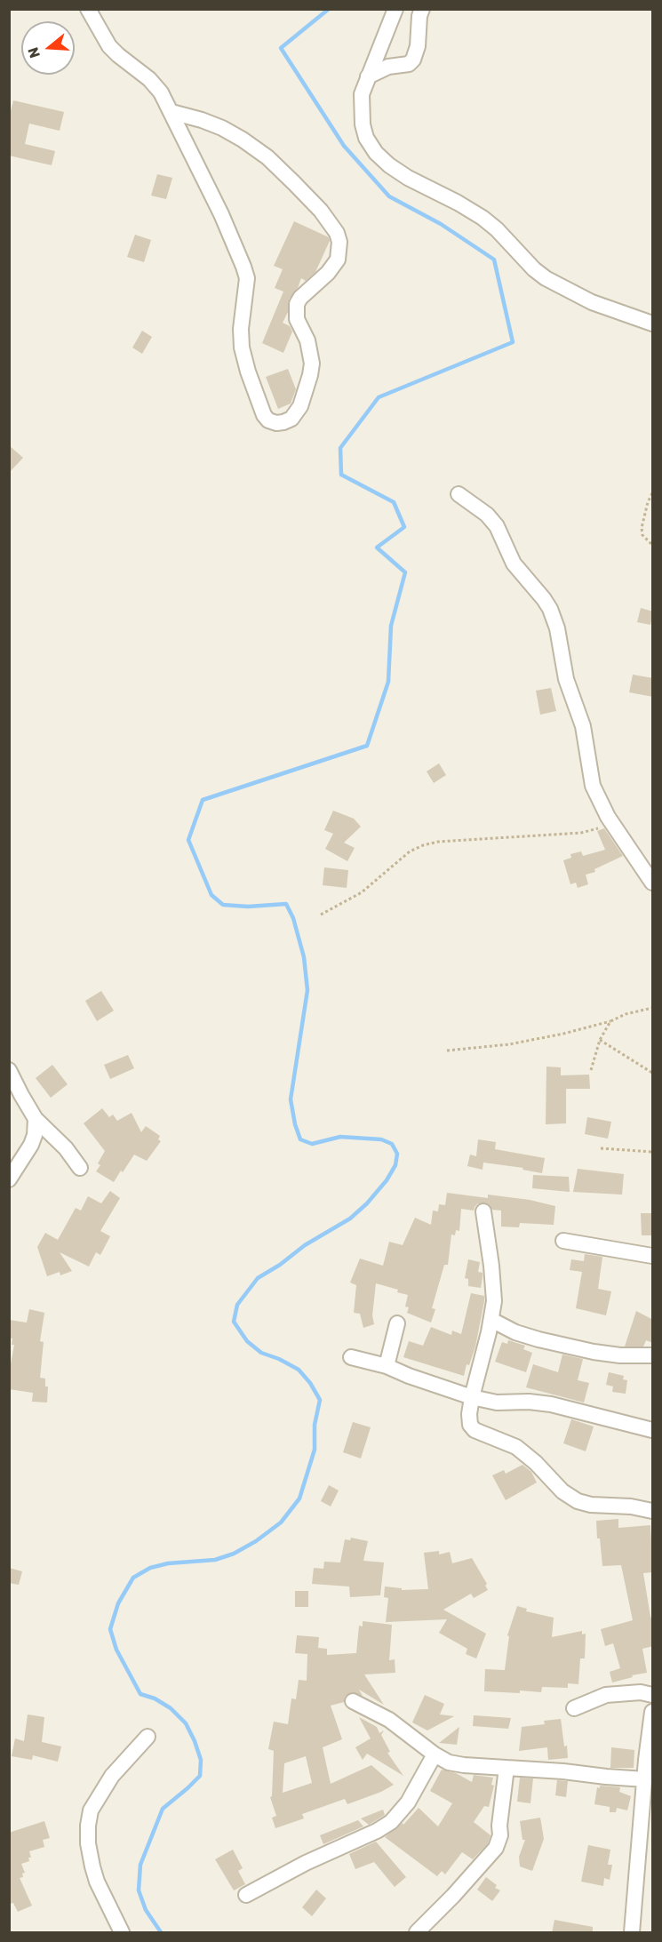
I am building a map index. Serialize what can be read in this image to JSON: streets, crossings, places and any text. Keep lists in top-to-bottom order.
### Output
{
  "north": "left"
}
